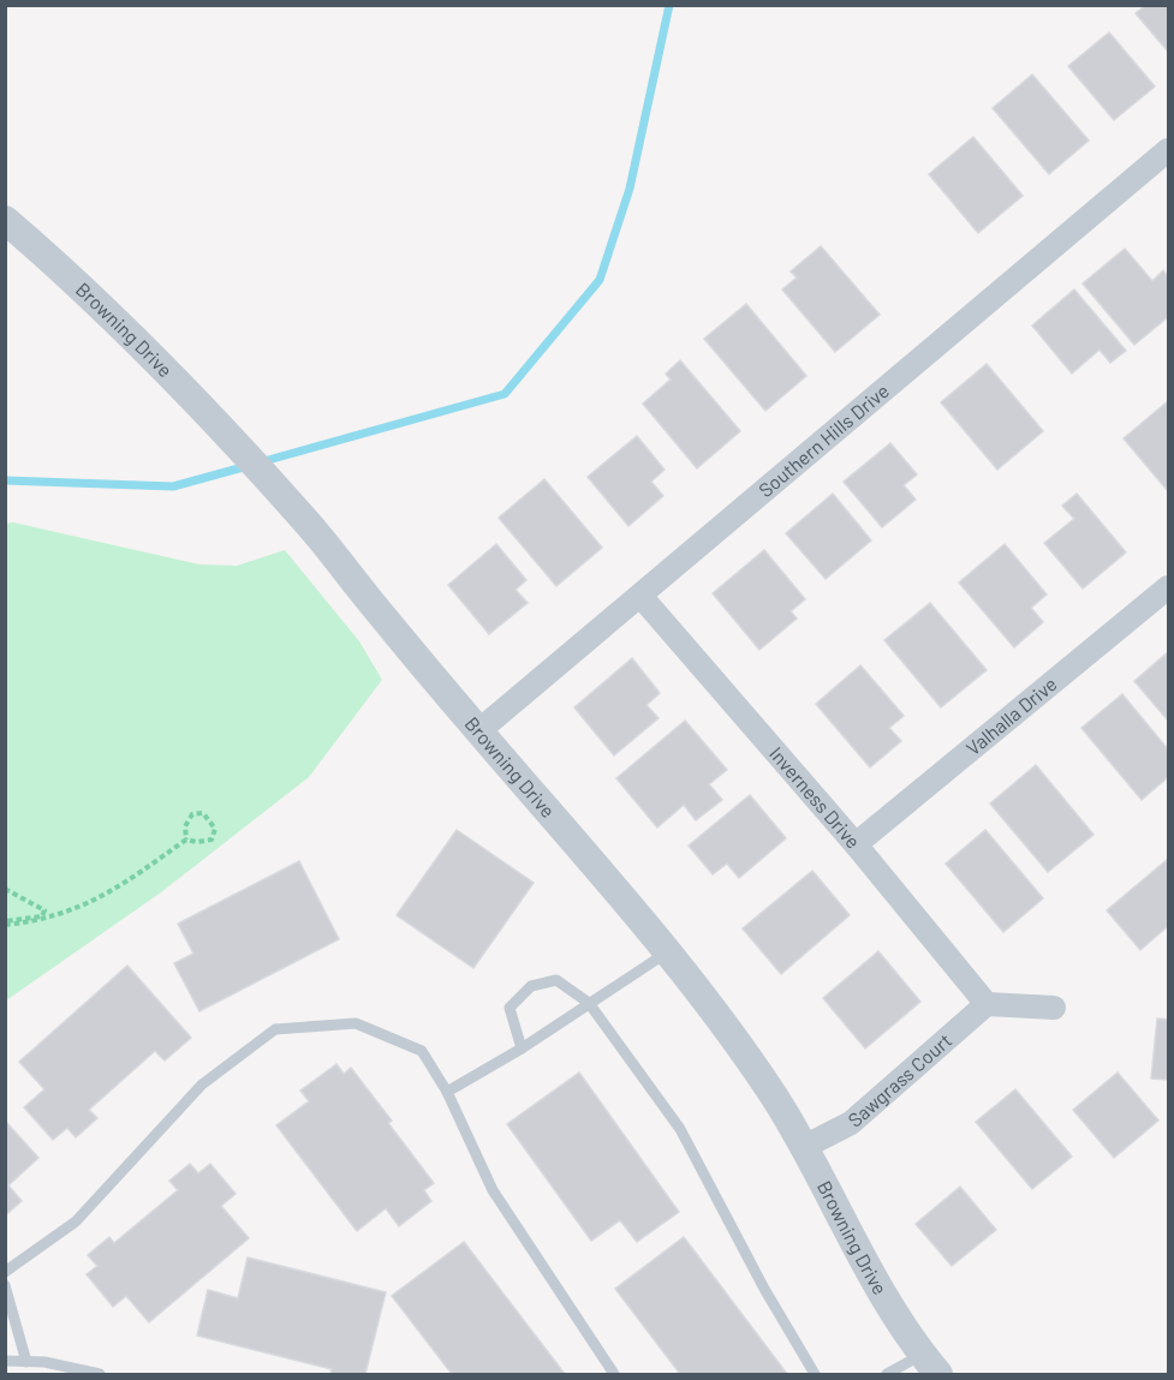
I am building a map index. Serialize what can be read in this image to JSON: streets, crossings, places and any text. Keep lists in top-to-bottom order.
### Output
{
  "streets": {
    "street": [
      "Browning Drive",
      "Southern Hills Drive",
      "Valhalla Drive",
      "Inverness Drive",
      "Sawgrass Court"
    ]
  },
  "crossings": [
    ["Browning Drive", "Southern Hills Drive"],
    ["Browning Drive", "Sawgrass Court"],
    ["Southern Hills Drive", "Inverness Drive"],
    ["Valhalla Drive", "Inverness Drive"],
    ["Inverness Drive", "Sawgrass Court"]
  ]
}
